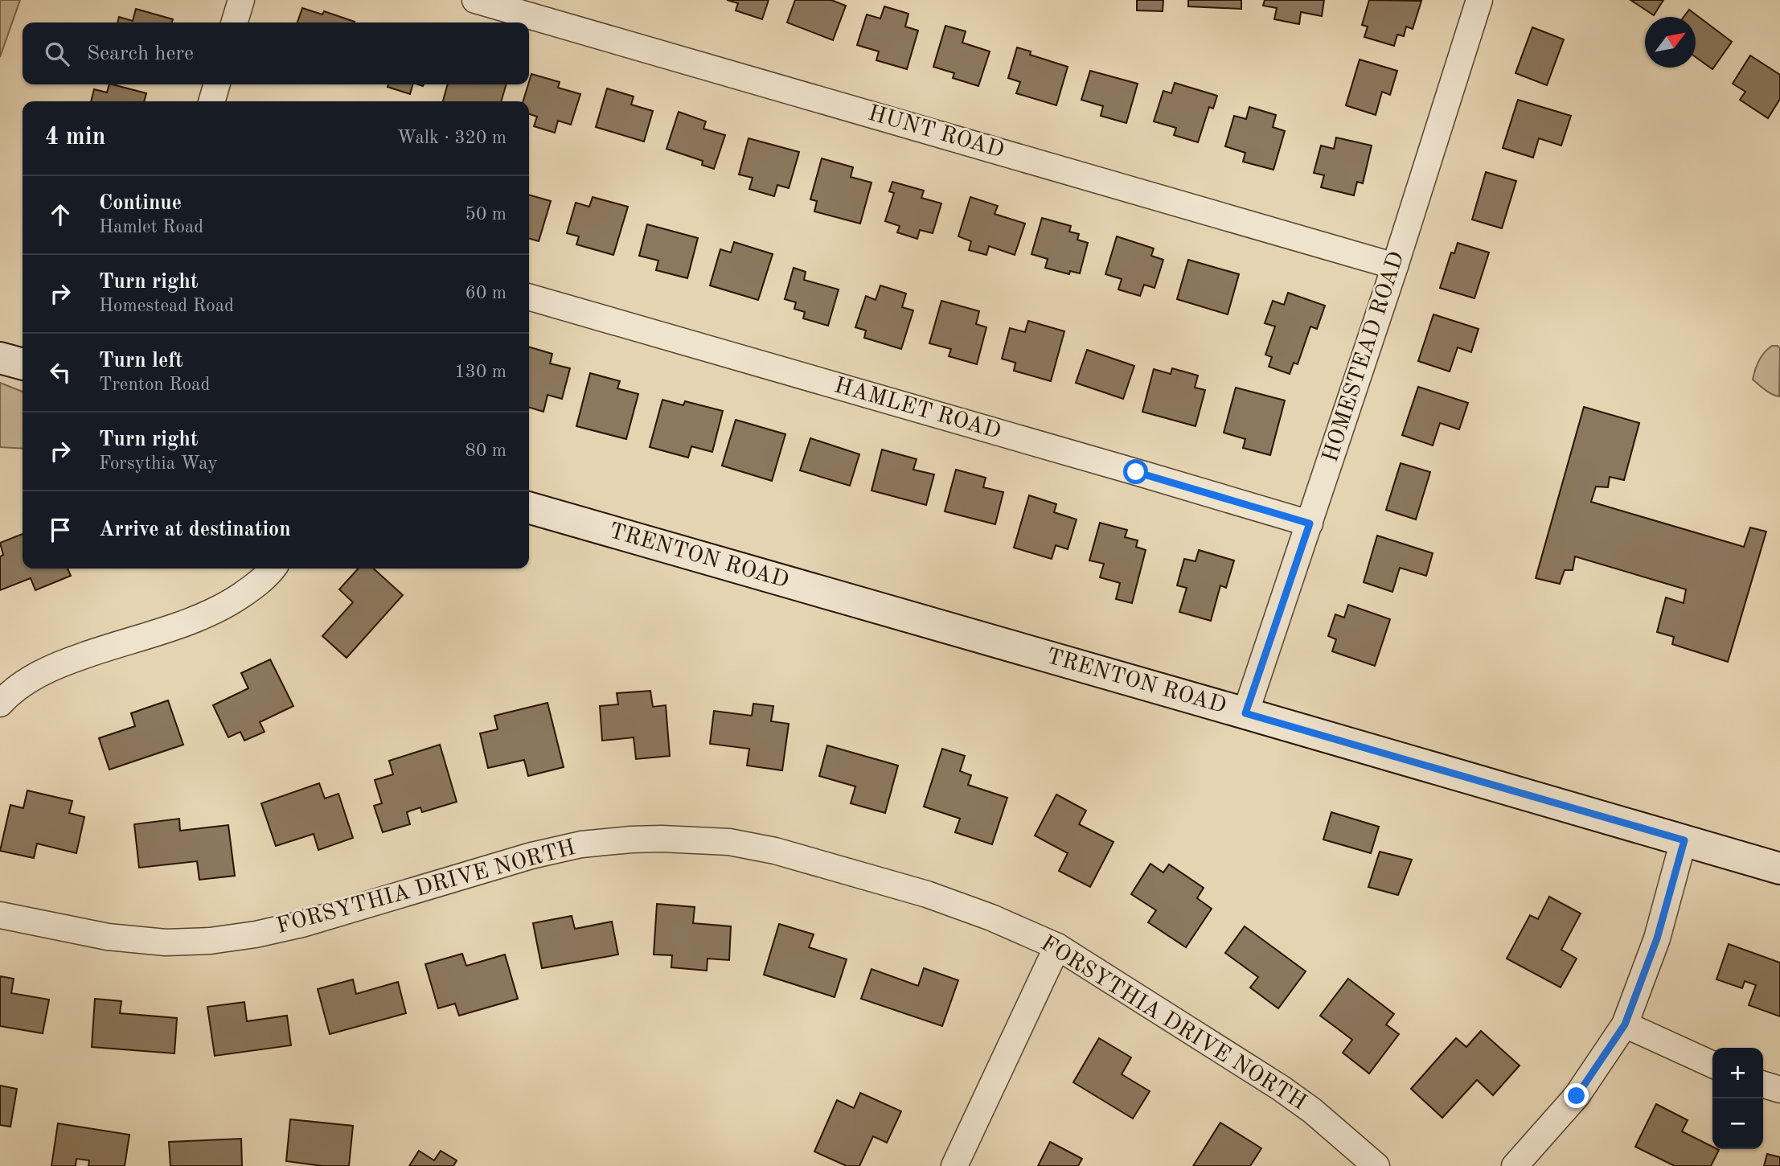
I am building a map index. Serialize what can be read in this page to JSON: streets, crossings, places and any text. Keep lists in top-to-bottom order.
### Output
{
  "streets": {
    "main road": ["TRENTON ROAD"],
    "street": [
      "HUNT ROAD",
      "HOMESTEAD ROAD",
      "HAMLET ROAD",
      "FORSYTHIA DRIVE NORTH"
    ]
  },
  "crossings": [
    ["HUNT ROAD", "HOMESTEAD ROAD"],
    ["HOMESTEAD ROAD", "HAMLET ROAD"],
    ["HOMESTEAD ROAD", "TRENTON ROAD"]
  ],
  "north": "top right",
  "page": {
    "search": "Search here",
    "heading": ["4 min", "Walk · 320 m"],
    "list": [
      ["Continue", "Hamlet Road", "50 m"],
      ["Turn right", "Homestead Road", "60 m"],
      ["Turn left", "Trenton Road", "130 m"],
      ["Turn right", "Forsythia Way", "80 m"],
      "Arrive at destination"
    ],
    "map_buttons": ["+", "−"]
  }
}
